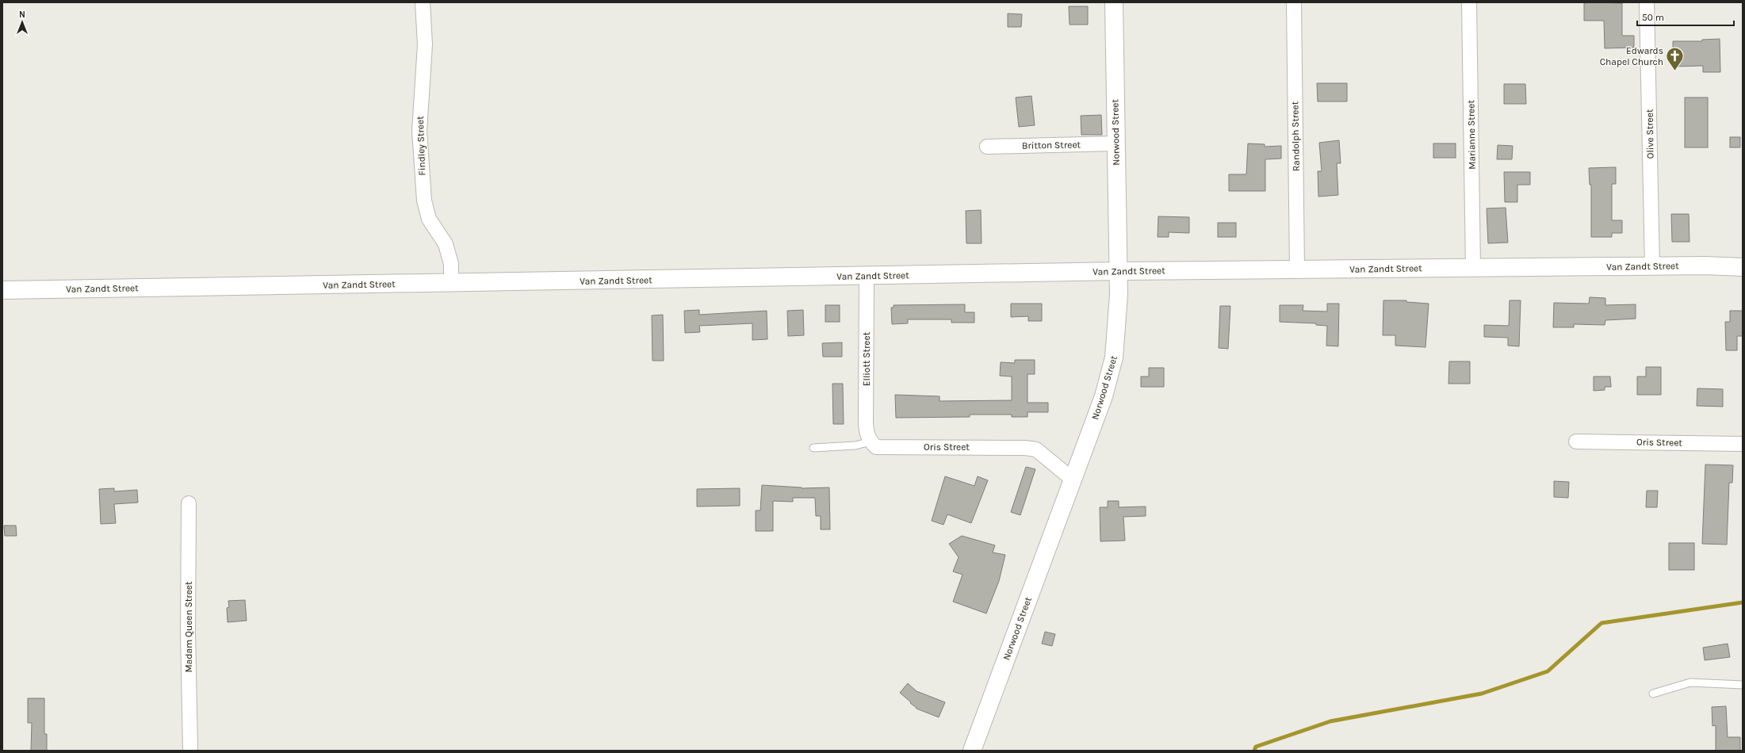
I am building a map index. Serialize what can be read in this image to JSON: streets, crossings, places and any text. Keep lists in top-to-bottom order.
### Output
{
  "streets": {
    "street": [
      "Norwood Street",
      "Olive Street",
      "Marianne Street",
      "Randolph Street",
      "Britton Street",
      "Findley Street",
      "Van Zandt Street",
      "Elliott Street",
      "Oris Street",
      "Madam Queen Street"
    ]
  },
  "crossings": [
    ["Norwood Street", "Britton Street"],
    ["Norwood Street", "Van Zandt Street"],
    ["Norwood Street", "Oris Street"],
    ["Olive Street", "Van Zandt Street"],
    ["Marianne Street", "Van Zandt Street"],
    ["Randolph Street", "Van Zandt Street"],
    ["Findley Street", "Van Zandt Street"],
    ["Van Zandt Street", "Elliott Street"],
    ["Elliott Street", "Oris Street"]
  ],
  "places": {
    "church": ["Edwards Chapel Church"]
  },
  "scale_bar": "50 m",
  "north": "top"
}
